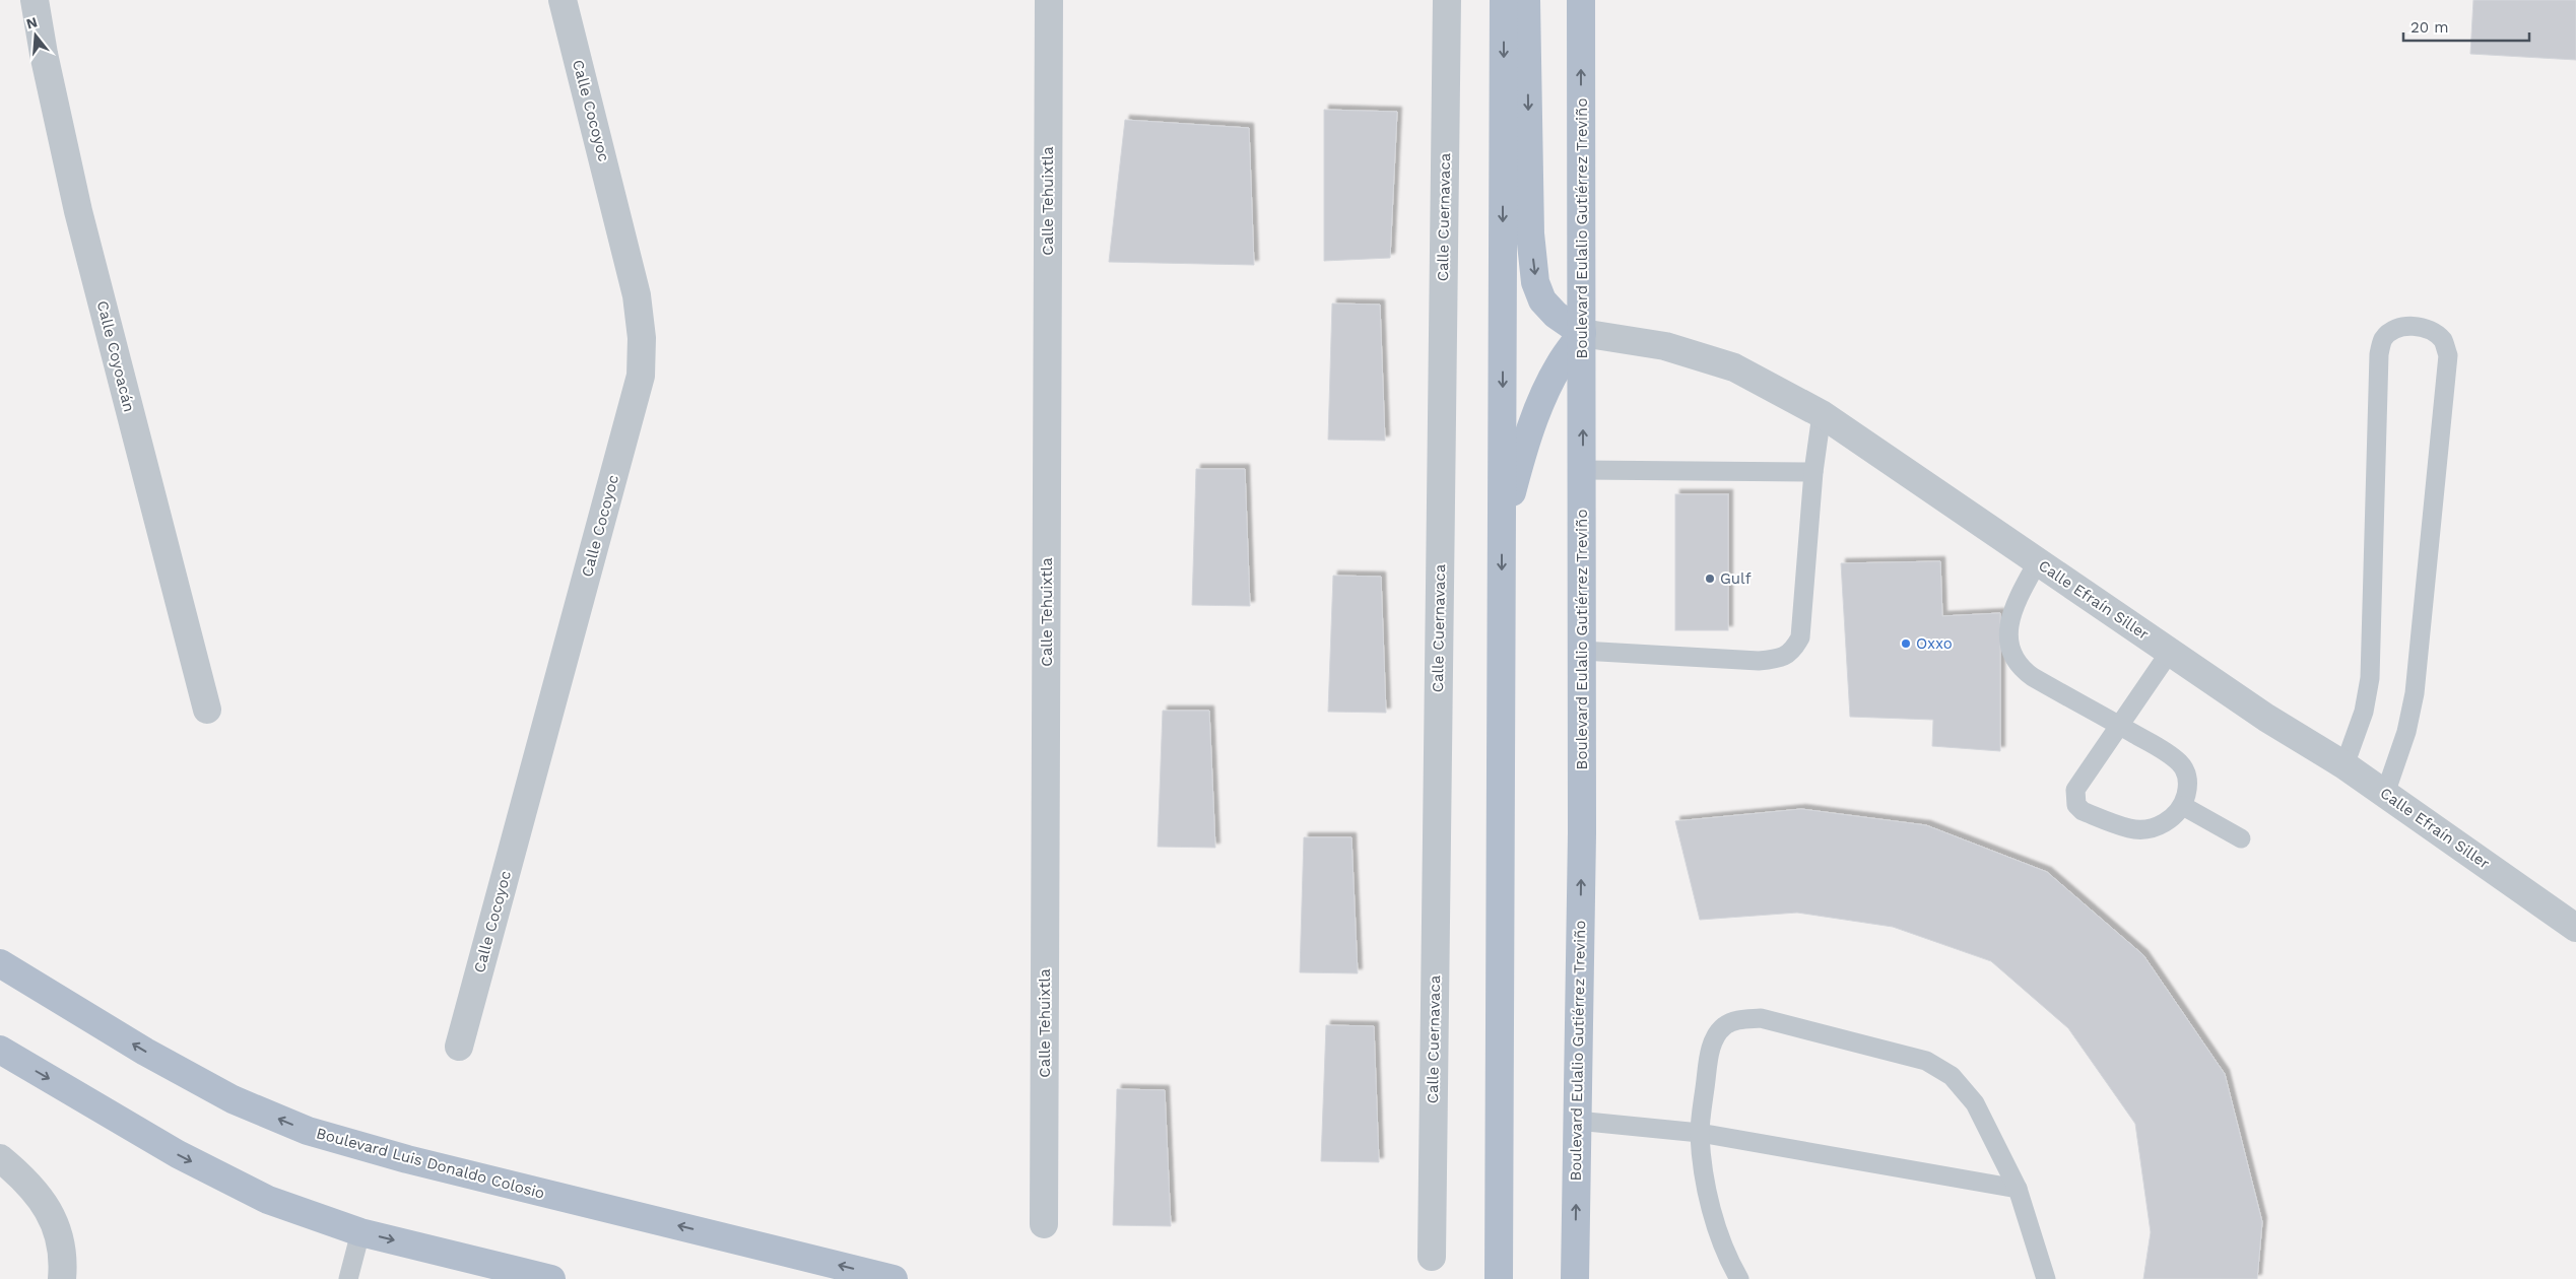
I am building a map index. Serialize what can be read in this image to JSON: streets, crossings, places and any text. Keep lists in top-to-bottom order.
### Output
{
  "streets": {
    "main road": ["Boulevard Eulalio Gutiérrez Treviño", "Boulevard Luis Donaldo Colosio"],
    "street": [
      "Calle Cocoyoc",
      "Calle Tehuixtla",
      "Calle Cuernavaca",
      "Calle Coyoacán",
      "Calle Efraín Siller"
    ]
  },
  "crossings": [
    ["Boulevard Eulalio Gutiérrez Treviño", "Calle Efraín Siller"]
  ],
  "places": ["Gulf", "Oxxo"],
  "scale_bar": "20 m",
  "north": "top"
}
